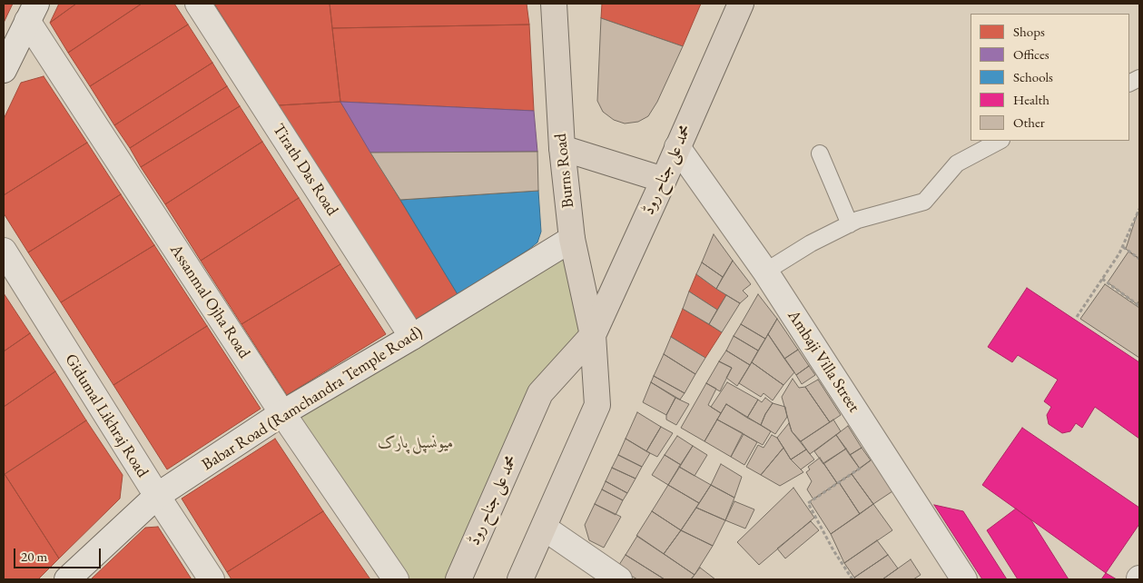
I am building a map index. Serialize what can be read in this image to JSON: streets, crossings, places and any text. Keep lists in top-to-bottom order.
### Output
{
  "streets": {
    "main road": ["محمد علی جناح روڈ", "Burns Road"],
    "street": [
      "Tirath Das Road",
      "Assanmal Ojha Road",
      "Ambaji Villa Street",
      "Babar Road (Ramchandra Temple Road)",
      "Gidumal Likhraj Road"
    ]
  },
  "crossings": [
    ["Tirath Das Road", "Babar Road (Ramchandra Temple Road)"],
    ["محمد علی جناح روڈ", "Burns Road"],
    ["محمد علی جناح روڈ", "Ambaji Villa Street"],
    ["Burns Road", "Babar Road (Ramchandra Temple Road)"],
    ["Assanmal Ojha Road", "Babar Road (Ramchandra Temple Road)"],
    ["Babar Road (Ramchandra Temple Road)", "Gidumal Likhraj Road"]
  ],
  "parks": ["میونسپل پارک"],
  "legend": [
    "Shops",
    "Offices",
    "Schools",
    "Health",
    "Other"
  ],
  "scale_bar": "20 m"
}
